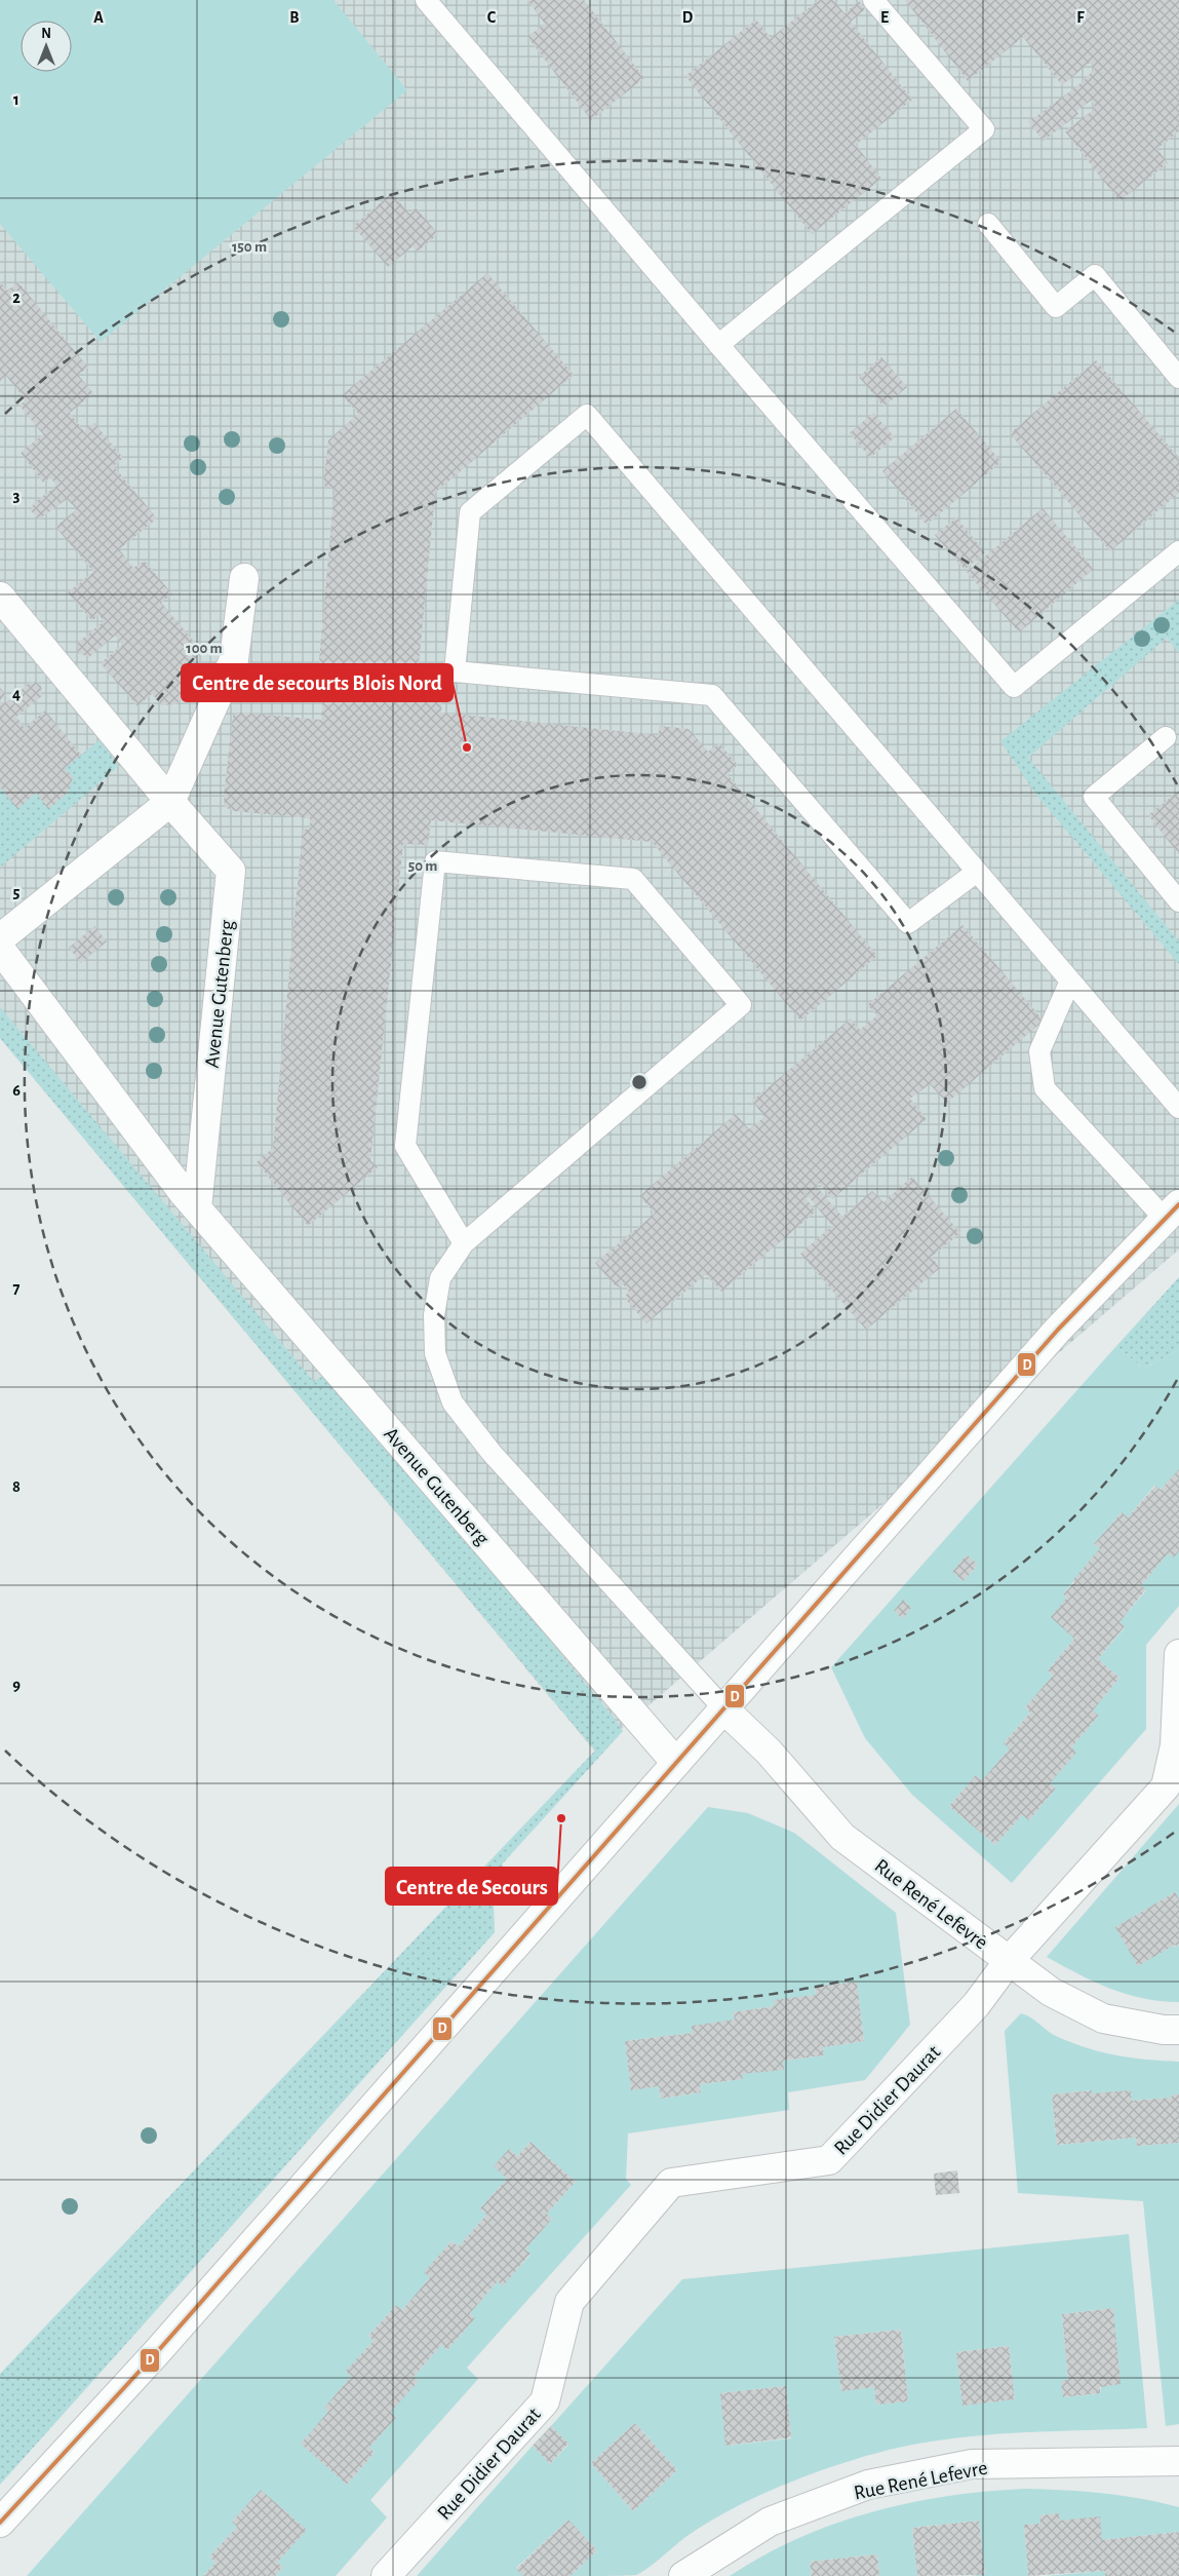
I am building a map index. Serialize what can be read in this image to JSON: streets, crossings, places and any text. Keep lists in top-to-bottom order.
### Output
{
  "streets": {
    "street": ["Avenue Gutenberg", "Rue René Lefevre", "Rue Didier Daurat"]
  },
  "crossings": [
    ["Rue René Lefevre", "Rue Didier Daurat"]
  ],
  "places": ["Centre de secourts Blois Nord", "Centre de Secours"],
  "lines": ["transit line D"],
  "north": "top",
  "grid": {
    "columns": [
      "A",
      "B",
      "C",
      "D",
      "E",
      "F"
    ],
    "rows": [
      "1",
      "2",
      "3",
      "4",
      "5",
      "6",
      "7",
      "8",
      "9"
    ]
  },
  "rings": ["150 m", "100 m", "50 m"]
}
